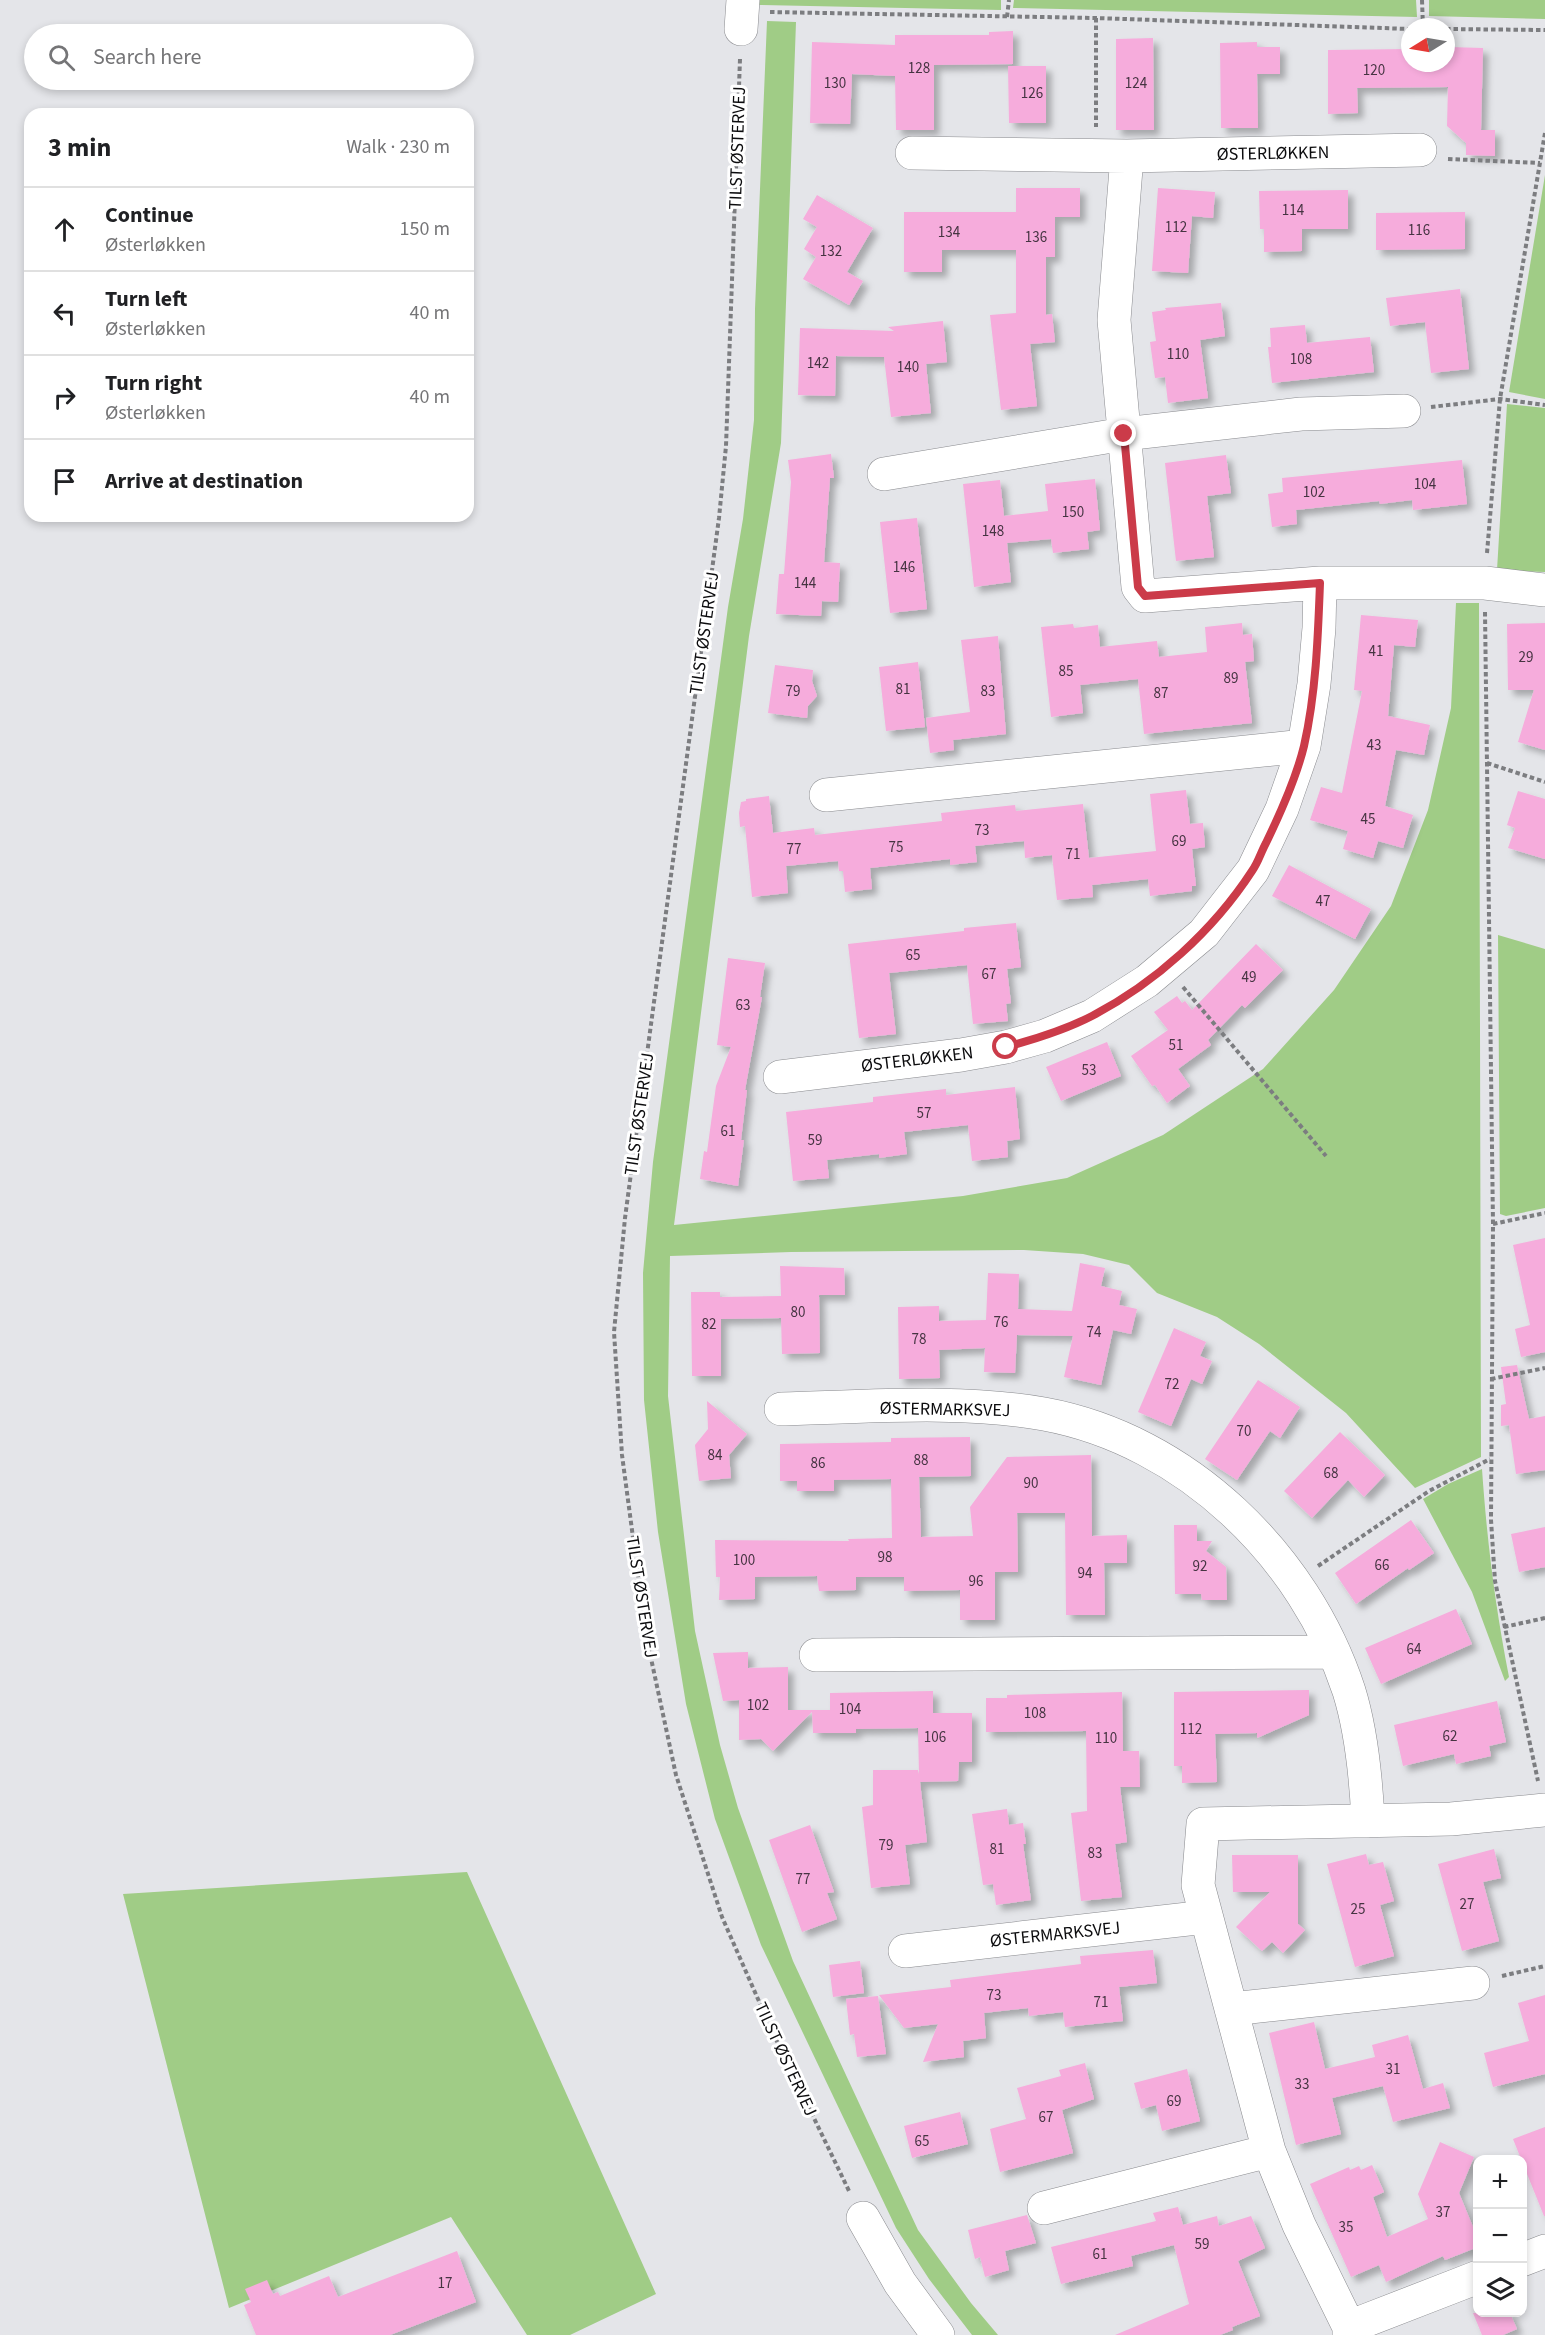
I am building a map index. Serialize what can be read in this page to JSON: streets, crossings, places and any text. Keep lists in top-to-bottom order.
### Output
{
  "streets": {
    "street": ["ØSTERLØKKEN", "ØSTERMARKSVEJ"],
    "path": ["TILST ØSTERVEJ"]
  },
  "house_numbers": [
    "128",
    "120",
    "130",
    "124",
    "126",
    "114",
    "112",
    "116",
    "134",
    "136",
    "132",
    "110",
    "108",
    "142",
    "140",
    "104",
    "102",
    "150",
    "148",
    "146",
    "144",
    "41",
    "29",
    "85",
    "89",
    "81",
    "79",
    "83",
    "87",
    "43",
    "45",
    "73",
    "69",
    "75",
    "77",
    "71",
    "47",
    "65",
    "67",
    "49",
    "63",
    "51",
    "53",
    "57",
    "61",
    "59",
    "80",
    "76",
    "82",
    "74",
    "78",
    "72",
    "70",
    "84",
    "88",
    "86",
    "68",
    "90",
    "98",
    "100",
    "66",
    "92",
    "94",
    "96",
    "64",
    "102",
    "104",
    "108",
    "112",
    "62",
    "106",
    "110",
    "79",
    "81",
    "83",
    "77",
    "27",
    "25",
    "73",
    "71",
    "31",
    "33",
    "69",
    "67",
    "65",
    "37",
    "35",
    "59",
    "61",
    "17"
  ],
  "north": "left",
  "page": {
    "search": "Search here",
    "heading": ["3 min", "Walk · 230 m"],
    "list": [
      ["Continue", "Østerløkken", "150 m"],
      ["Turn left", "Østerløkken", "40 m"],
      ["Turn right", "Østerløkken", "40 m"],
      "Arrive at destination"
    ],
    "map_buttons": ["+", "−"]
  }
}
